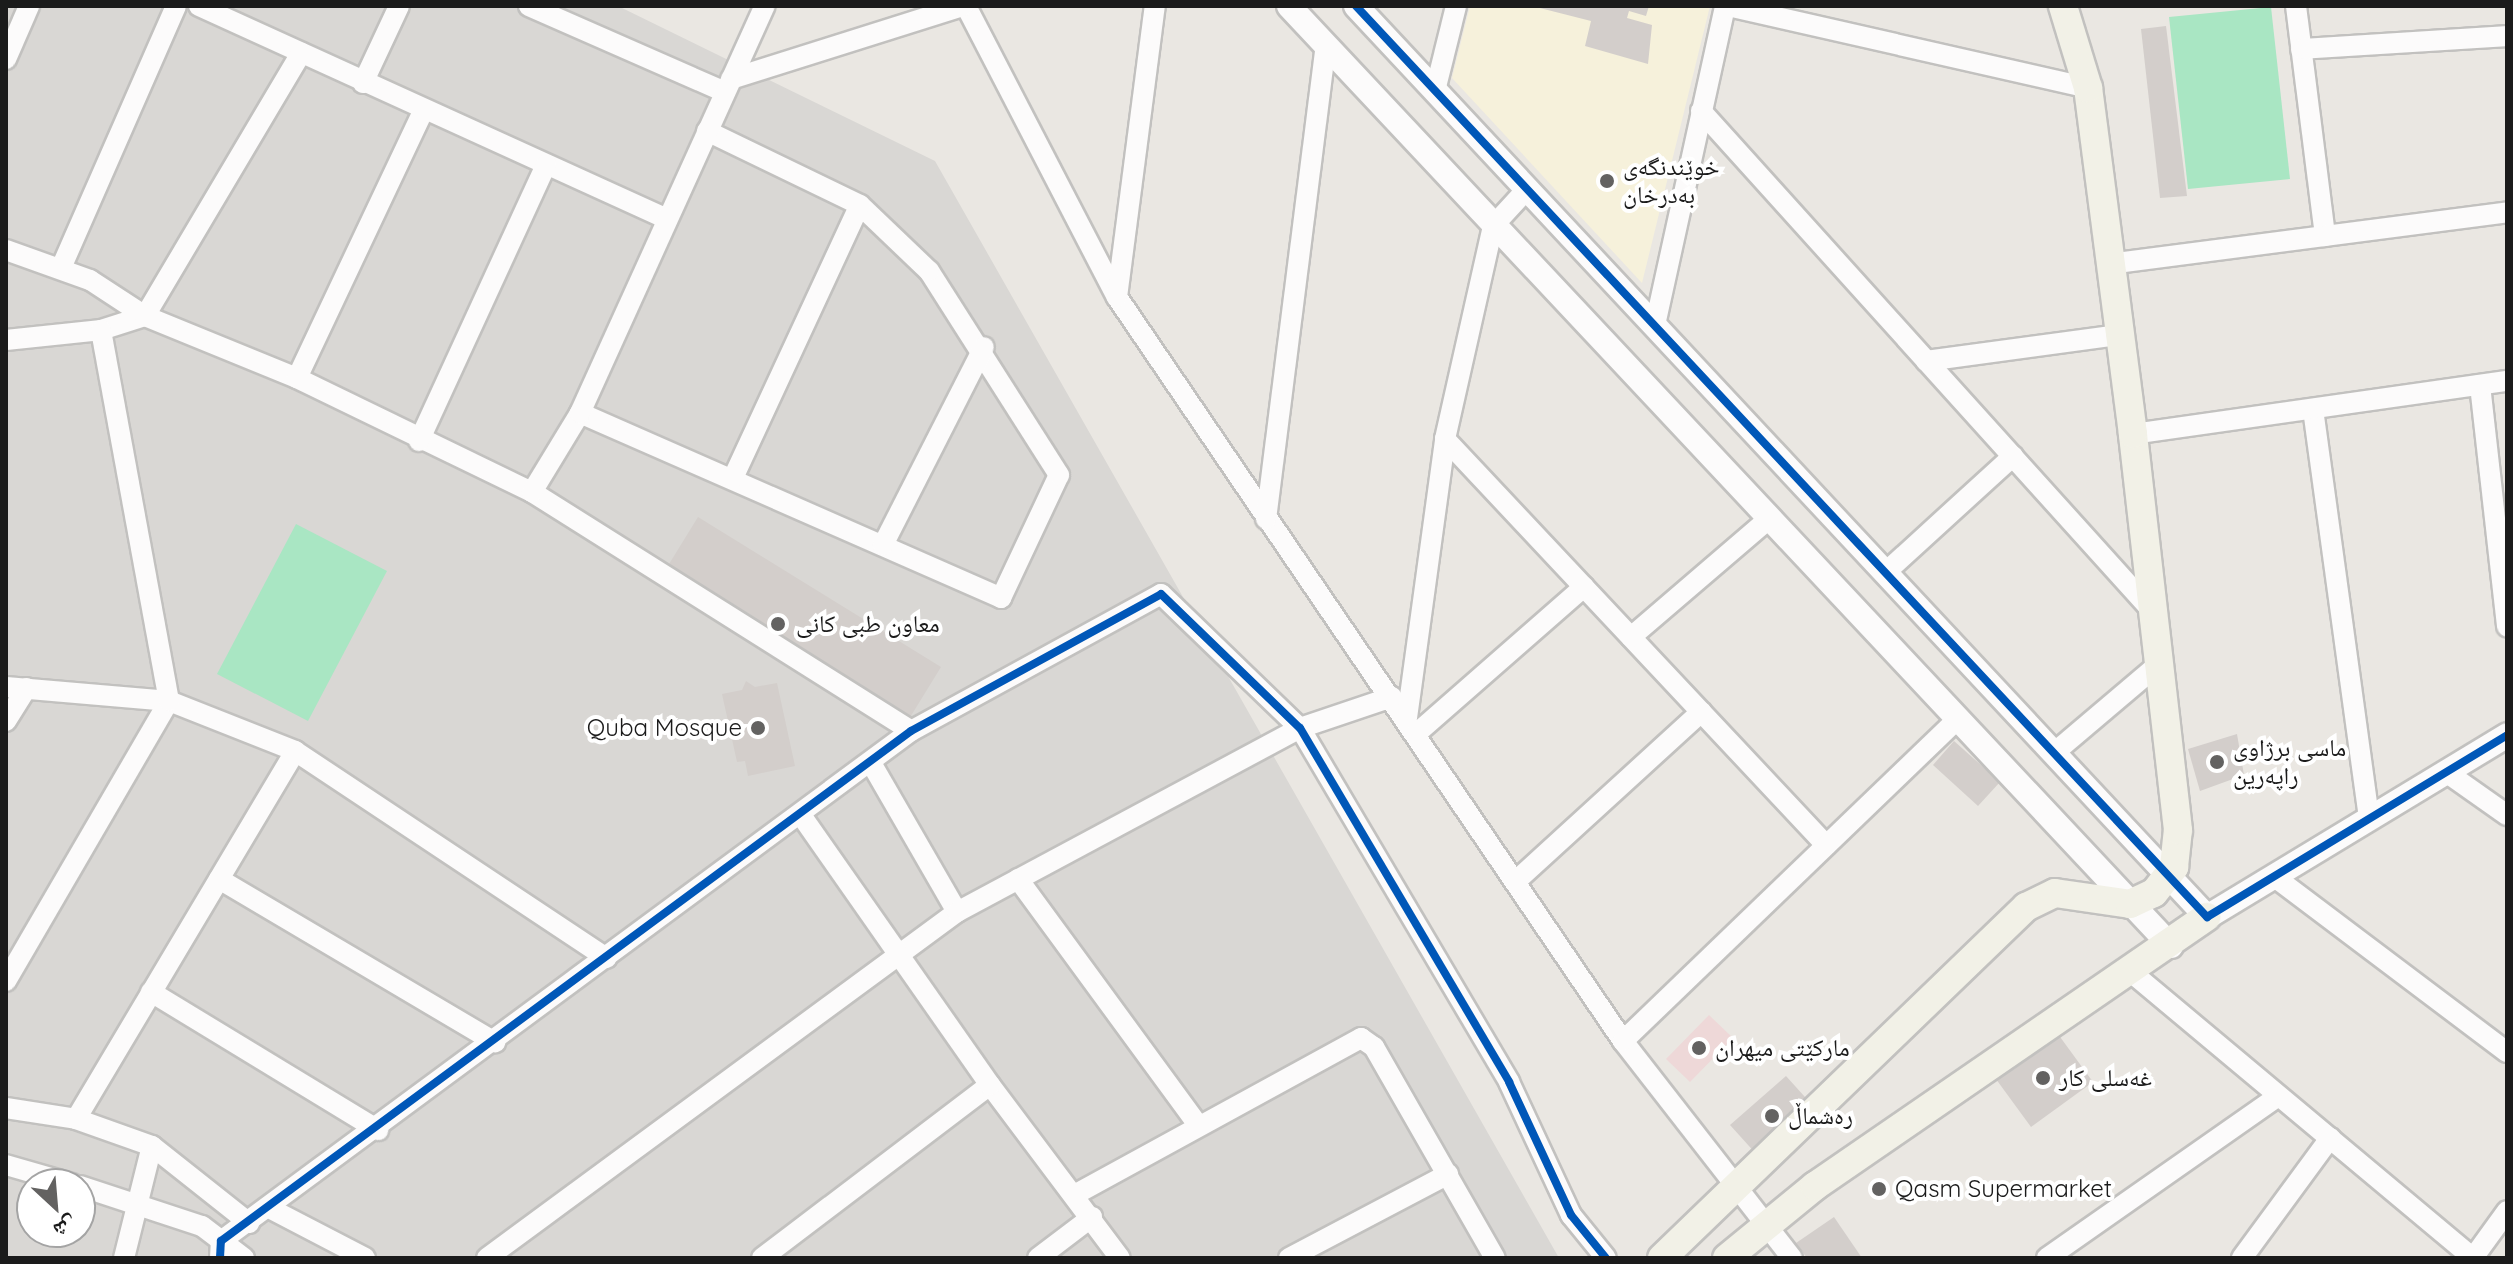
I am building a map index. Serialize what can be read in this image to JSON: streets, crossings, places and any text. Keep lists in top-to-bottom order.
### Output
{
  "places": [
    "خوێندنگەی بەدرخان",
    "معاون طبی کانی",
    "Quba Mosque",
    "ماسی برژاوی راپەرین",
    "مارکێتی میهران",
    "غەسلی کار",
    "رەشماڵ",
    "Qasm Supermarket"
  ],
  "north": "bottom right"
}
